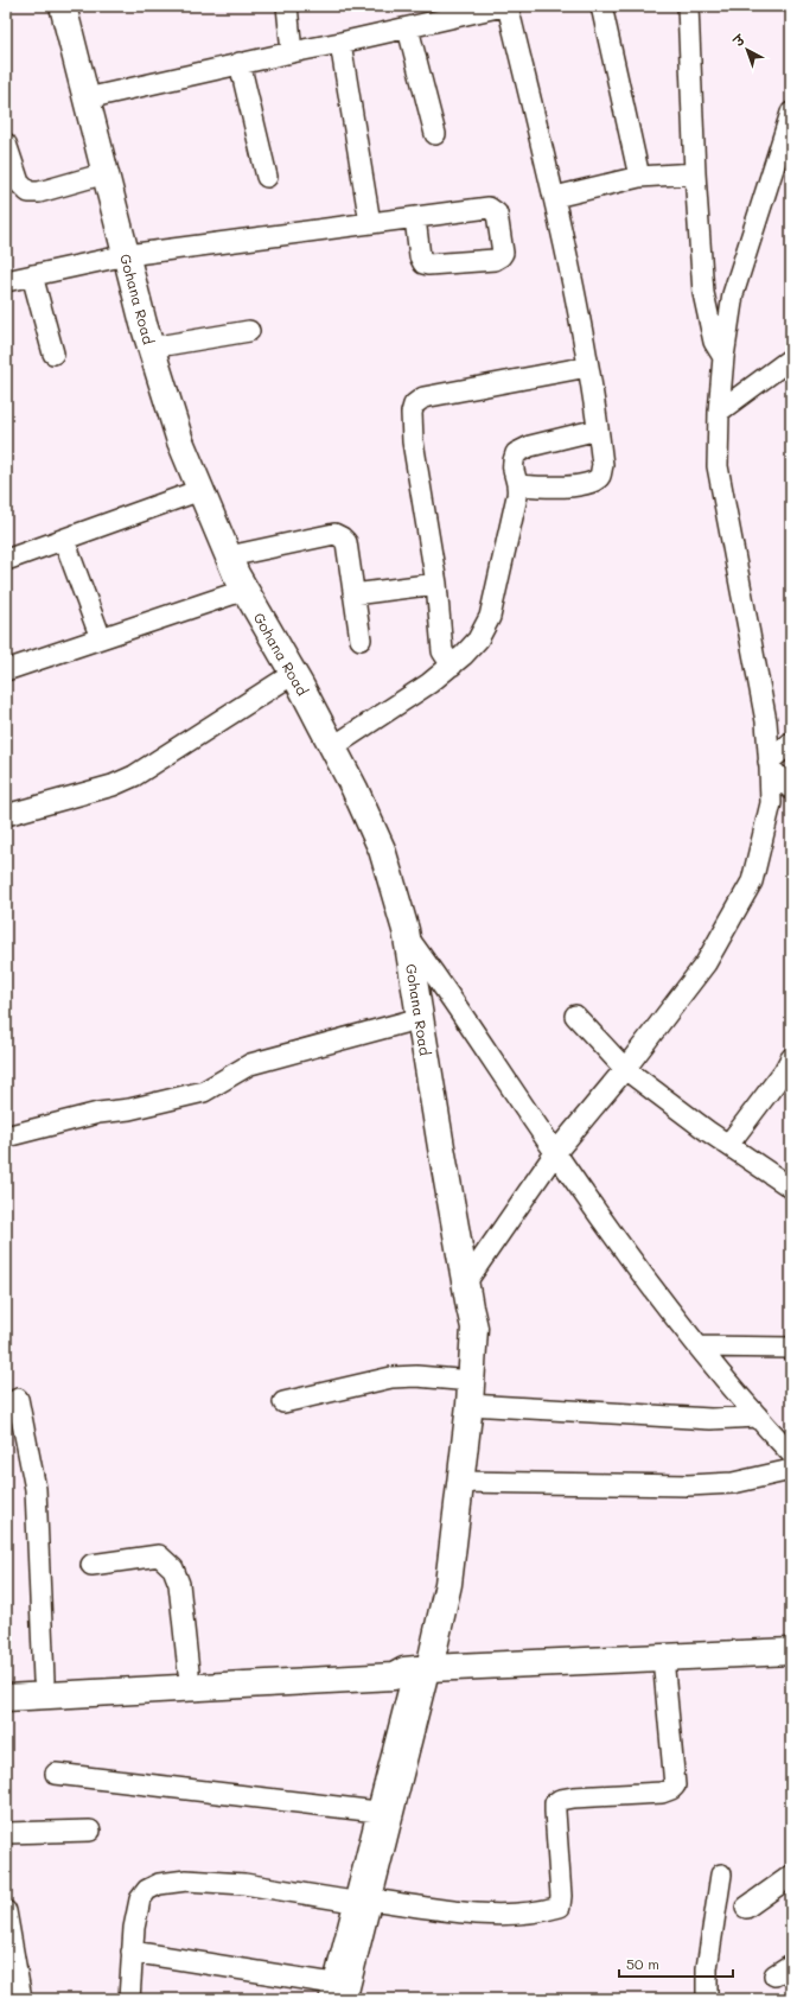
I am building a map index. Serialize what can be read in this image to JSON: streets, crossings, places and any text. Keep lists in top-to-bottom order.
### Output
{
  "streets": {
    "main road": ["Gohana Road"]
  },
  "scale_bar": "50 m",
  "north": "top left"
}
